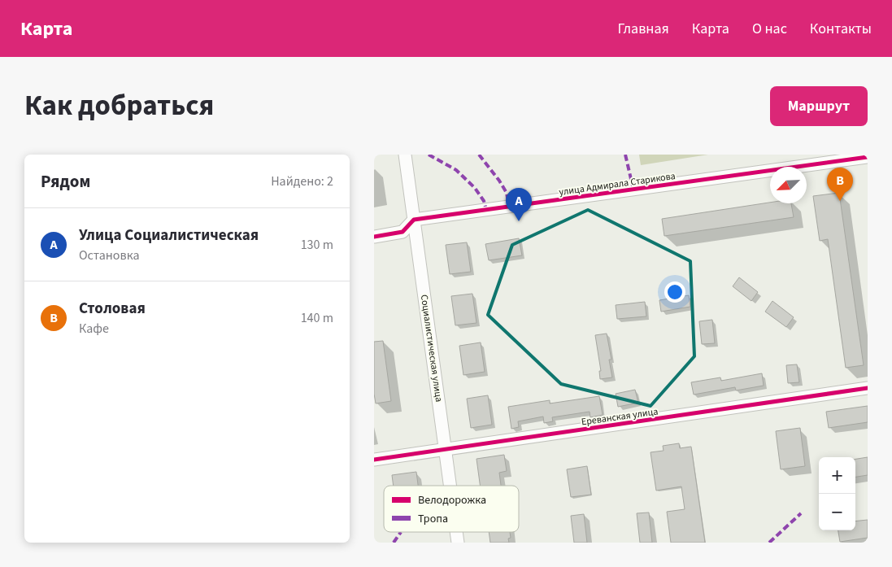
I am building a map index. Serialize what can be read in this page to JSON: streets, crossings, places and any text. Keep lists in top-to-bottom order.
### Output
{
  "streets": {
    "street": ["улица Адмирала Старикова", "Социалистическая улица", "Ереванская улица"]
  },
  "crossings": [
    ["улица Адмирала Старикова", "Социалистическая улица"],
    ["Социалистическая улица", "Ереванская улица"]
  ],
  "legend": ["Велодорожка", "Тропа"],
  "north": "bottom left",
  "page": {
    "header": "Карта",
    "nav": [
      "Главная",
      "Карта",
      "О нас",
      "Контакты"
    ],
    "title": "Как добраться",
    "buttons": "Маршрут",
    "heading": ["Рядом", "Найдено: 2"],
    "pins": ["B", "A"],
    "list": [
      {
        "mark": "A",
        "name": "Улица Социалистическая",
        "note": "Остановка",
        "value": "130 m"
      },
      {
        "mark": "B",
        "name": "Столовая",
        "note": "Кафе",
        "value": "140 m"
      }
    ],
    "map_buttons": ["+", "−"]
  }
}
